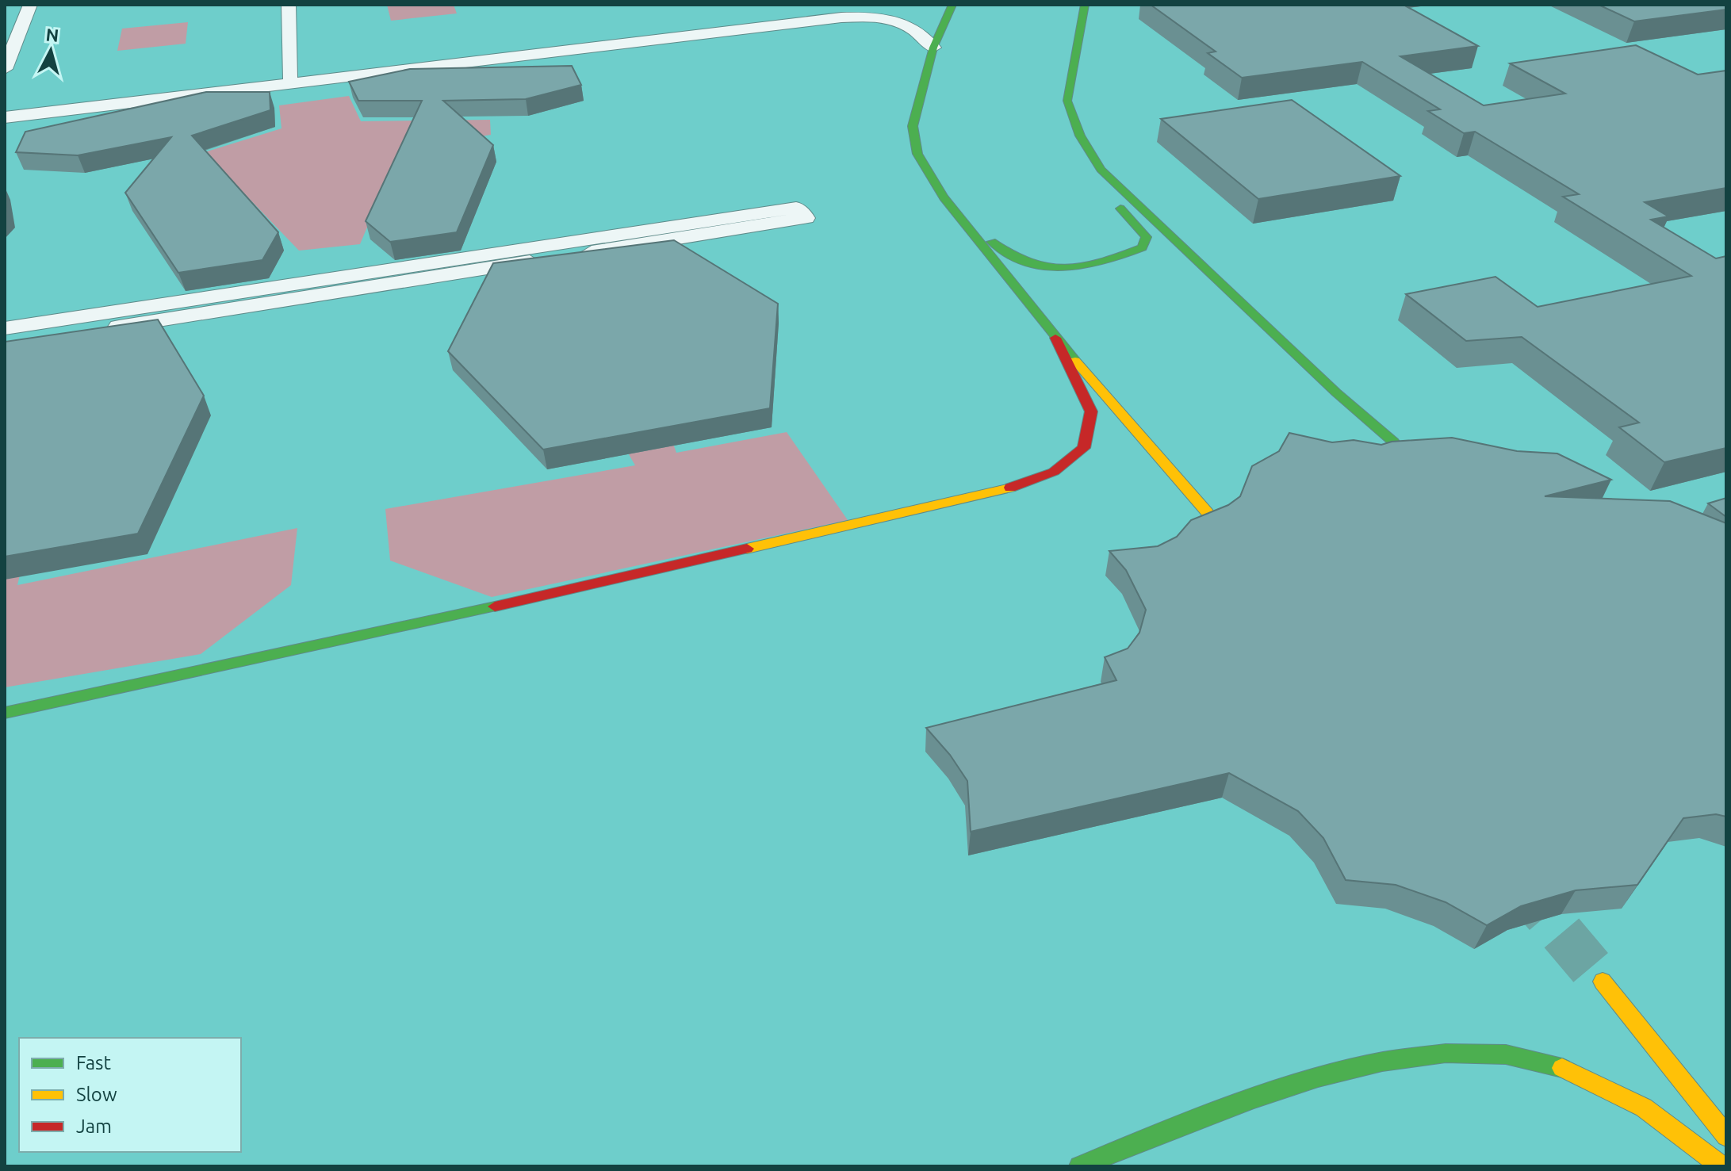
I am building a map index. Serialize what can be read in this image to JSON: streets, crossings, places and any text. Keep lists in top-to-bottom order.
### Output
{
  "legend": ["Fast", "Slow", "Jam"],
  "north": "top"
}
